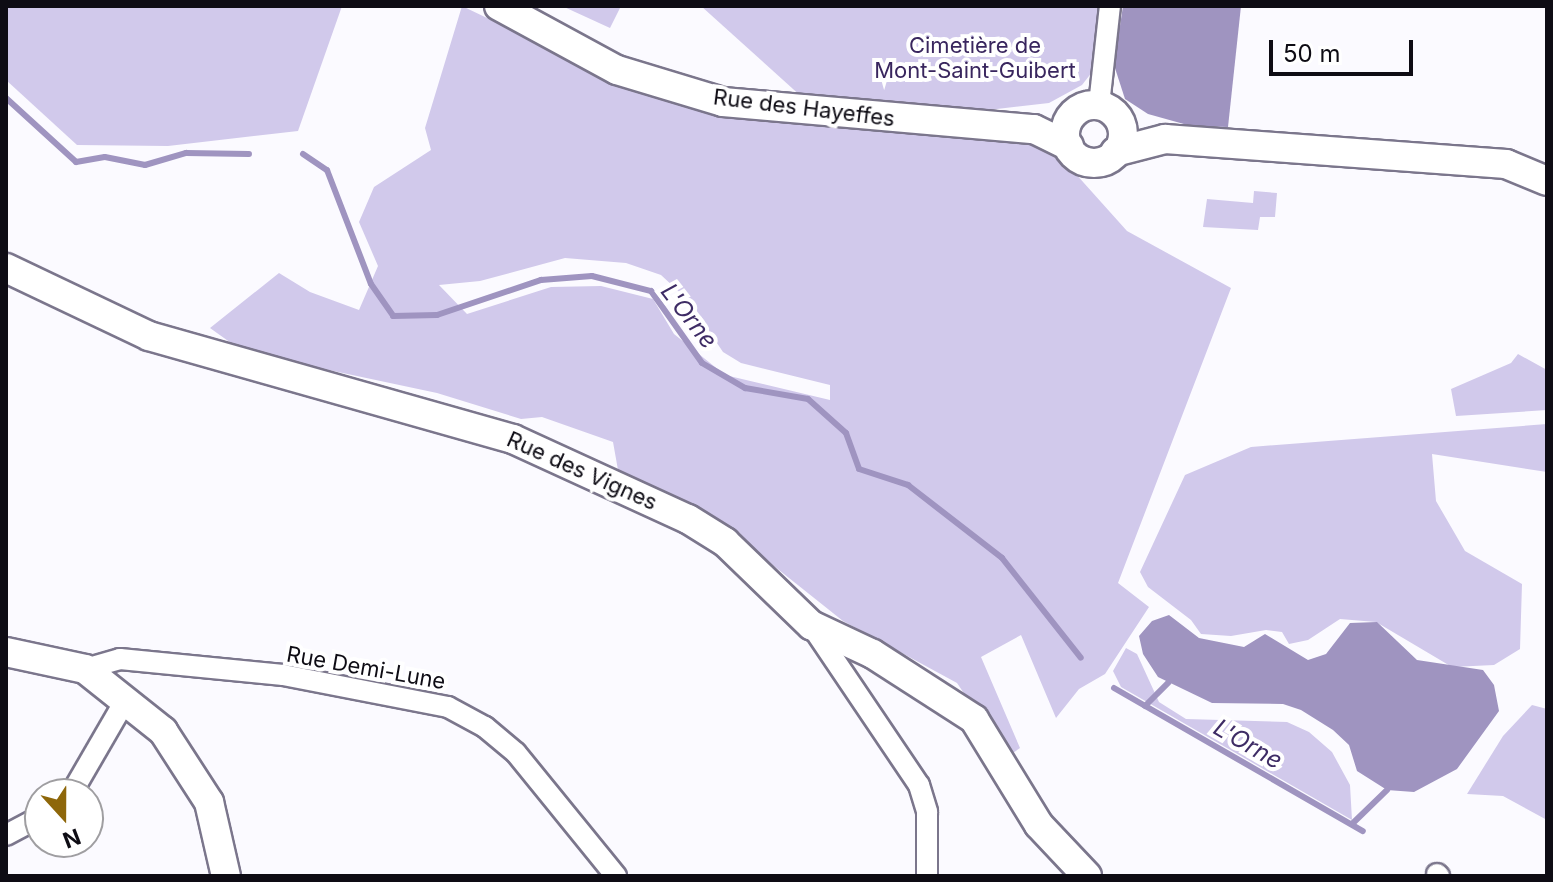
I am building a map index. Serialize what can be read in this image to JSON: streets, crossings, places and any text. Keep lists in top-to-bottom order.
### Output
{
  "streets": {
    "street": ["Rue des Hayeffes", "Rue des Vignes", "Rue Demi-Lune"]
  },
  "water": ["L'Orne"],
  "parks": ["Cimetière de Mont-Saint-Guibert"],
  "scale_bar": "50 m",
  "north": "bottom"
}
